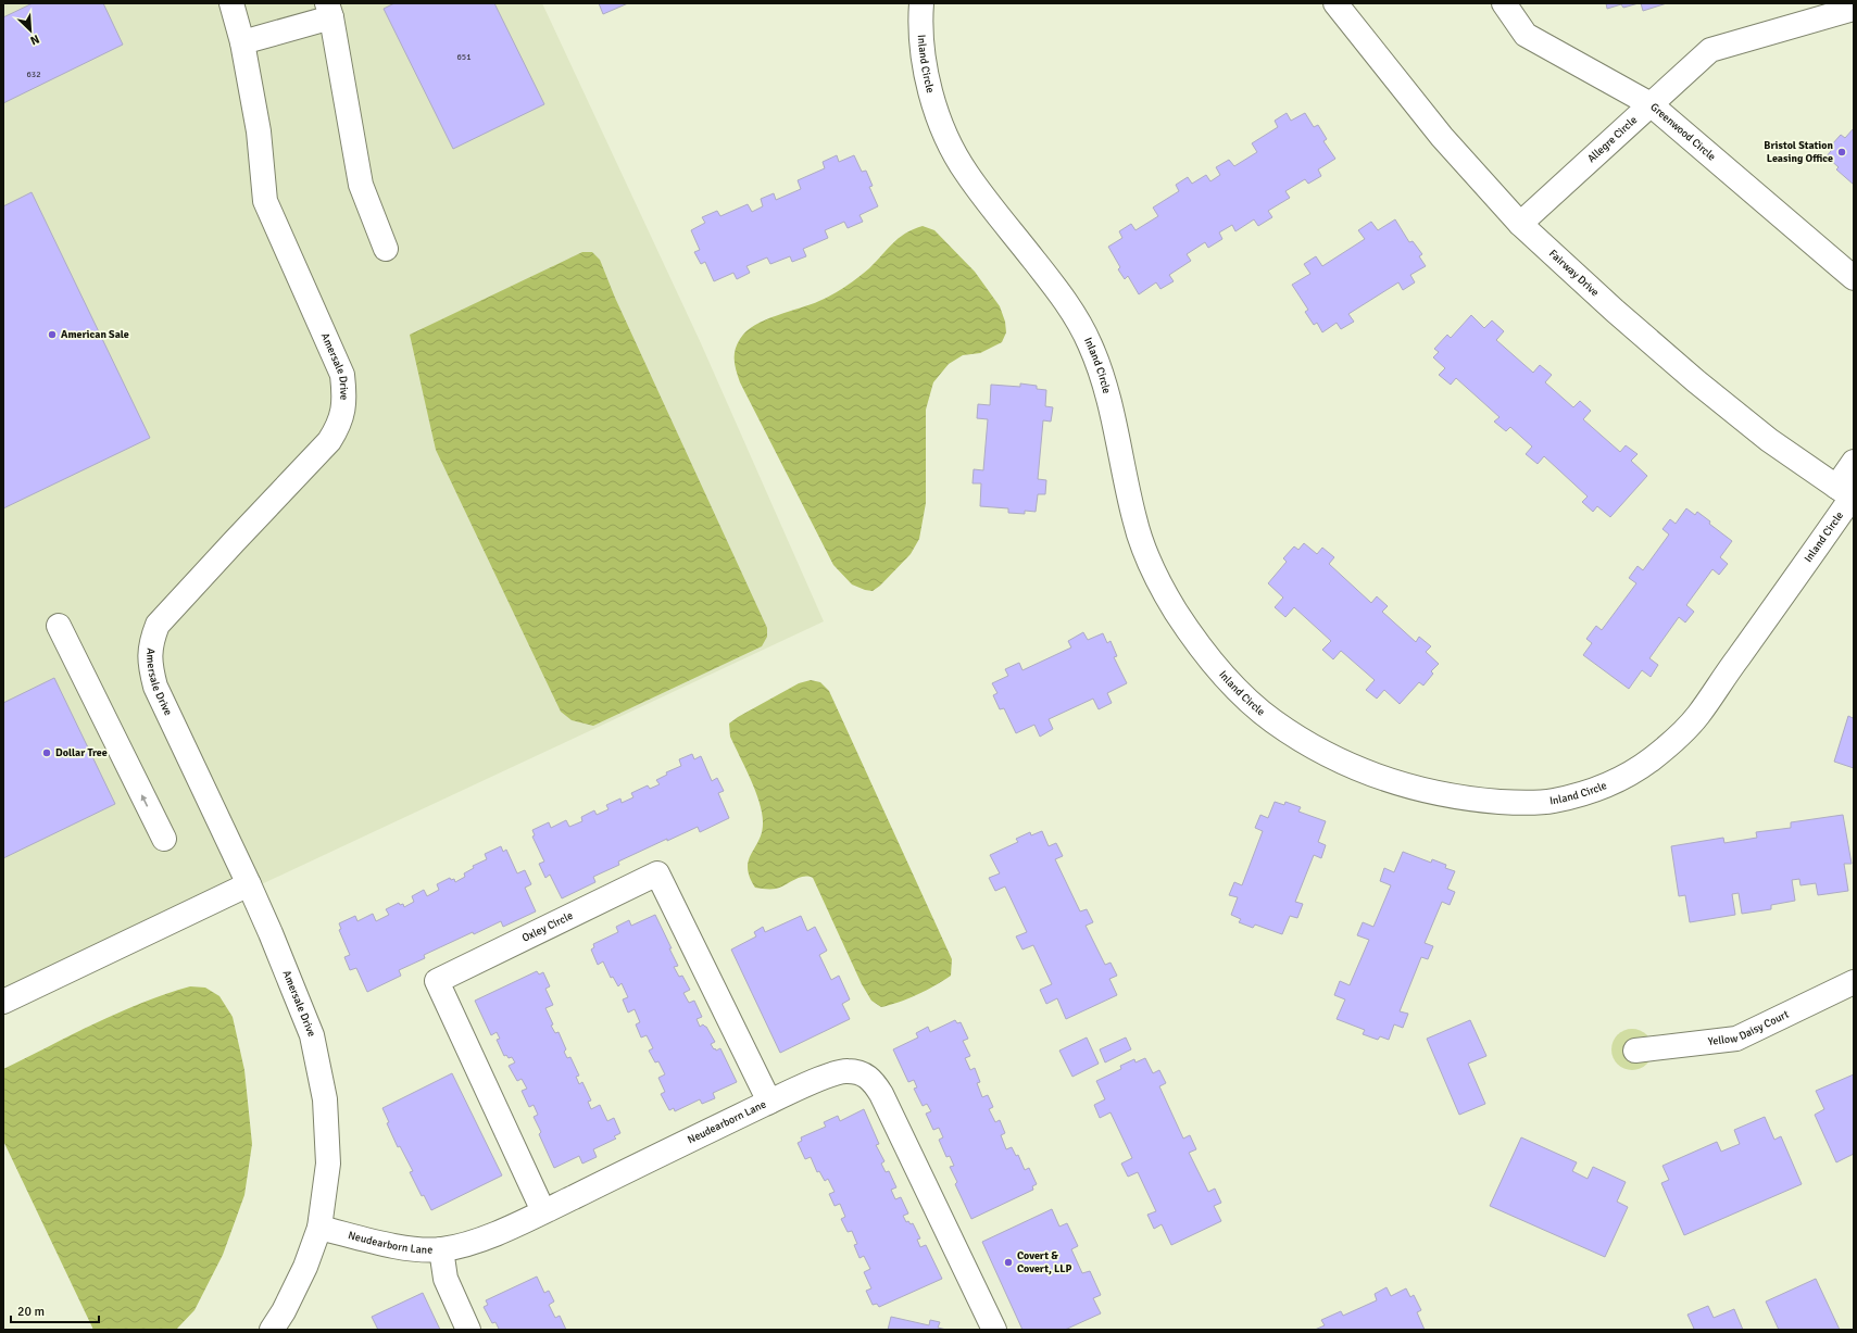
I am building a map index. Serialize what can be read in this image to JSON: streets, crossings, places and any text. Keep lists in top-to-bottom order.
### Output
{
  "streets": {
    "street": [
      "Inland Circle",
      "Greenwood Circle",
      "Allegre Circle",
      "Fairway Drive",
      "Amersale Drive",
      "Oxley Circle",
      "Yellow Daisy Court",
      "Neudearborn Lane"
    ]
  },
  "crossings": [
    ["Inland Circle", "Fairway Drive"],
    ["Greenwood Circle", "Allegre Circle"],
    ["Allegre Circle", "Fairway Drive"],
    ["Amersale Drive", "Neudearborn Lane"],
    ["Oxley Circle", "Neudearborn Lane"]
  ],
  "places": [
    "Bristol Station Leasing Office",
    "American Sale",
    "Dollar Tree",
    "Covert & Covert, LLP"
  ],
  "house_numbers": ["651", "632"],
  "scale_bar": "20 m",
  "north": "bottom right"
}
